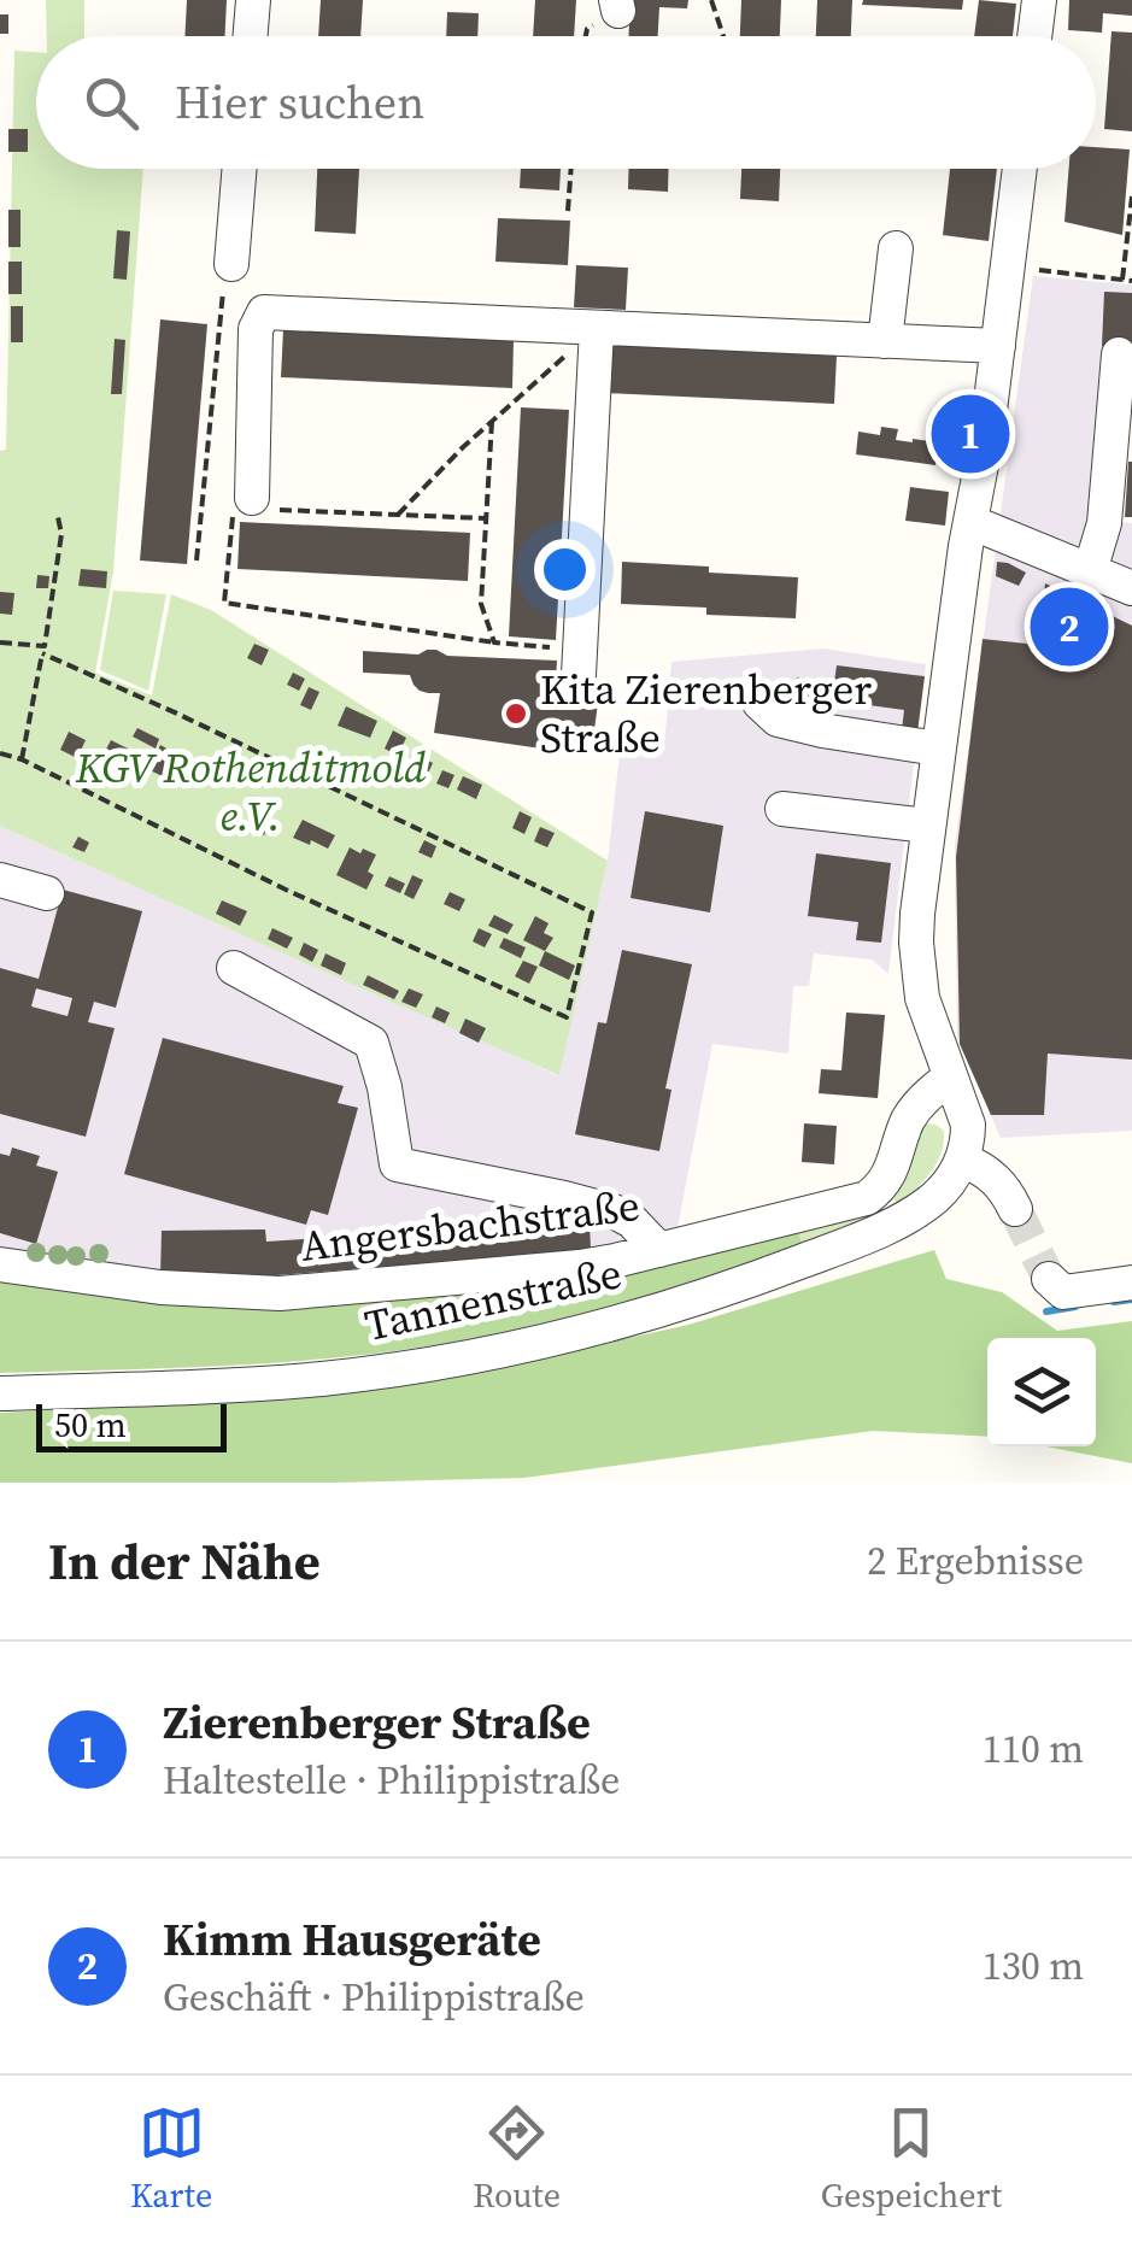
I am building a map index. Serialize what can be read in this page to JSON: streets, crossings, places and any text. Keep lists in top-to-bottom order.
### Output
{
  "streets": {
    "street": ["Angersbachstraße", "Tannenstraße"]
  },
  "parks": ["KGV Rothenditmold e.V."],
  "places": ["Kita Zierenberger Straße"],
  "scale_bar": "50 m",
  "page": {
    "search": "Hier suchen",
    "pins": ["1", "2"],
    "scale": "50 m",
    "heading": ["In der Nähe", "2 Ergebnisse"],
    "list": [
      {
        "mark": "1",
        "name": "Zierenberger Straße",
        "note": "Haltestelle · Philippistraße",
        "value": "110 m"
      },
      {
        "mark": "2",
        "name": "Kimm Hausgeräte",
        "note": "Geschäft · Philippistraße",
        "value": "130 m"
      }
    ],
    "nav": ["Karte", "Route", "Gespeichert"]
  }
}
